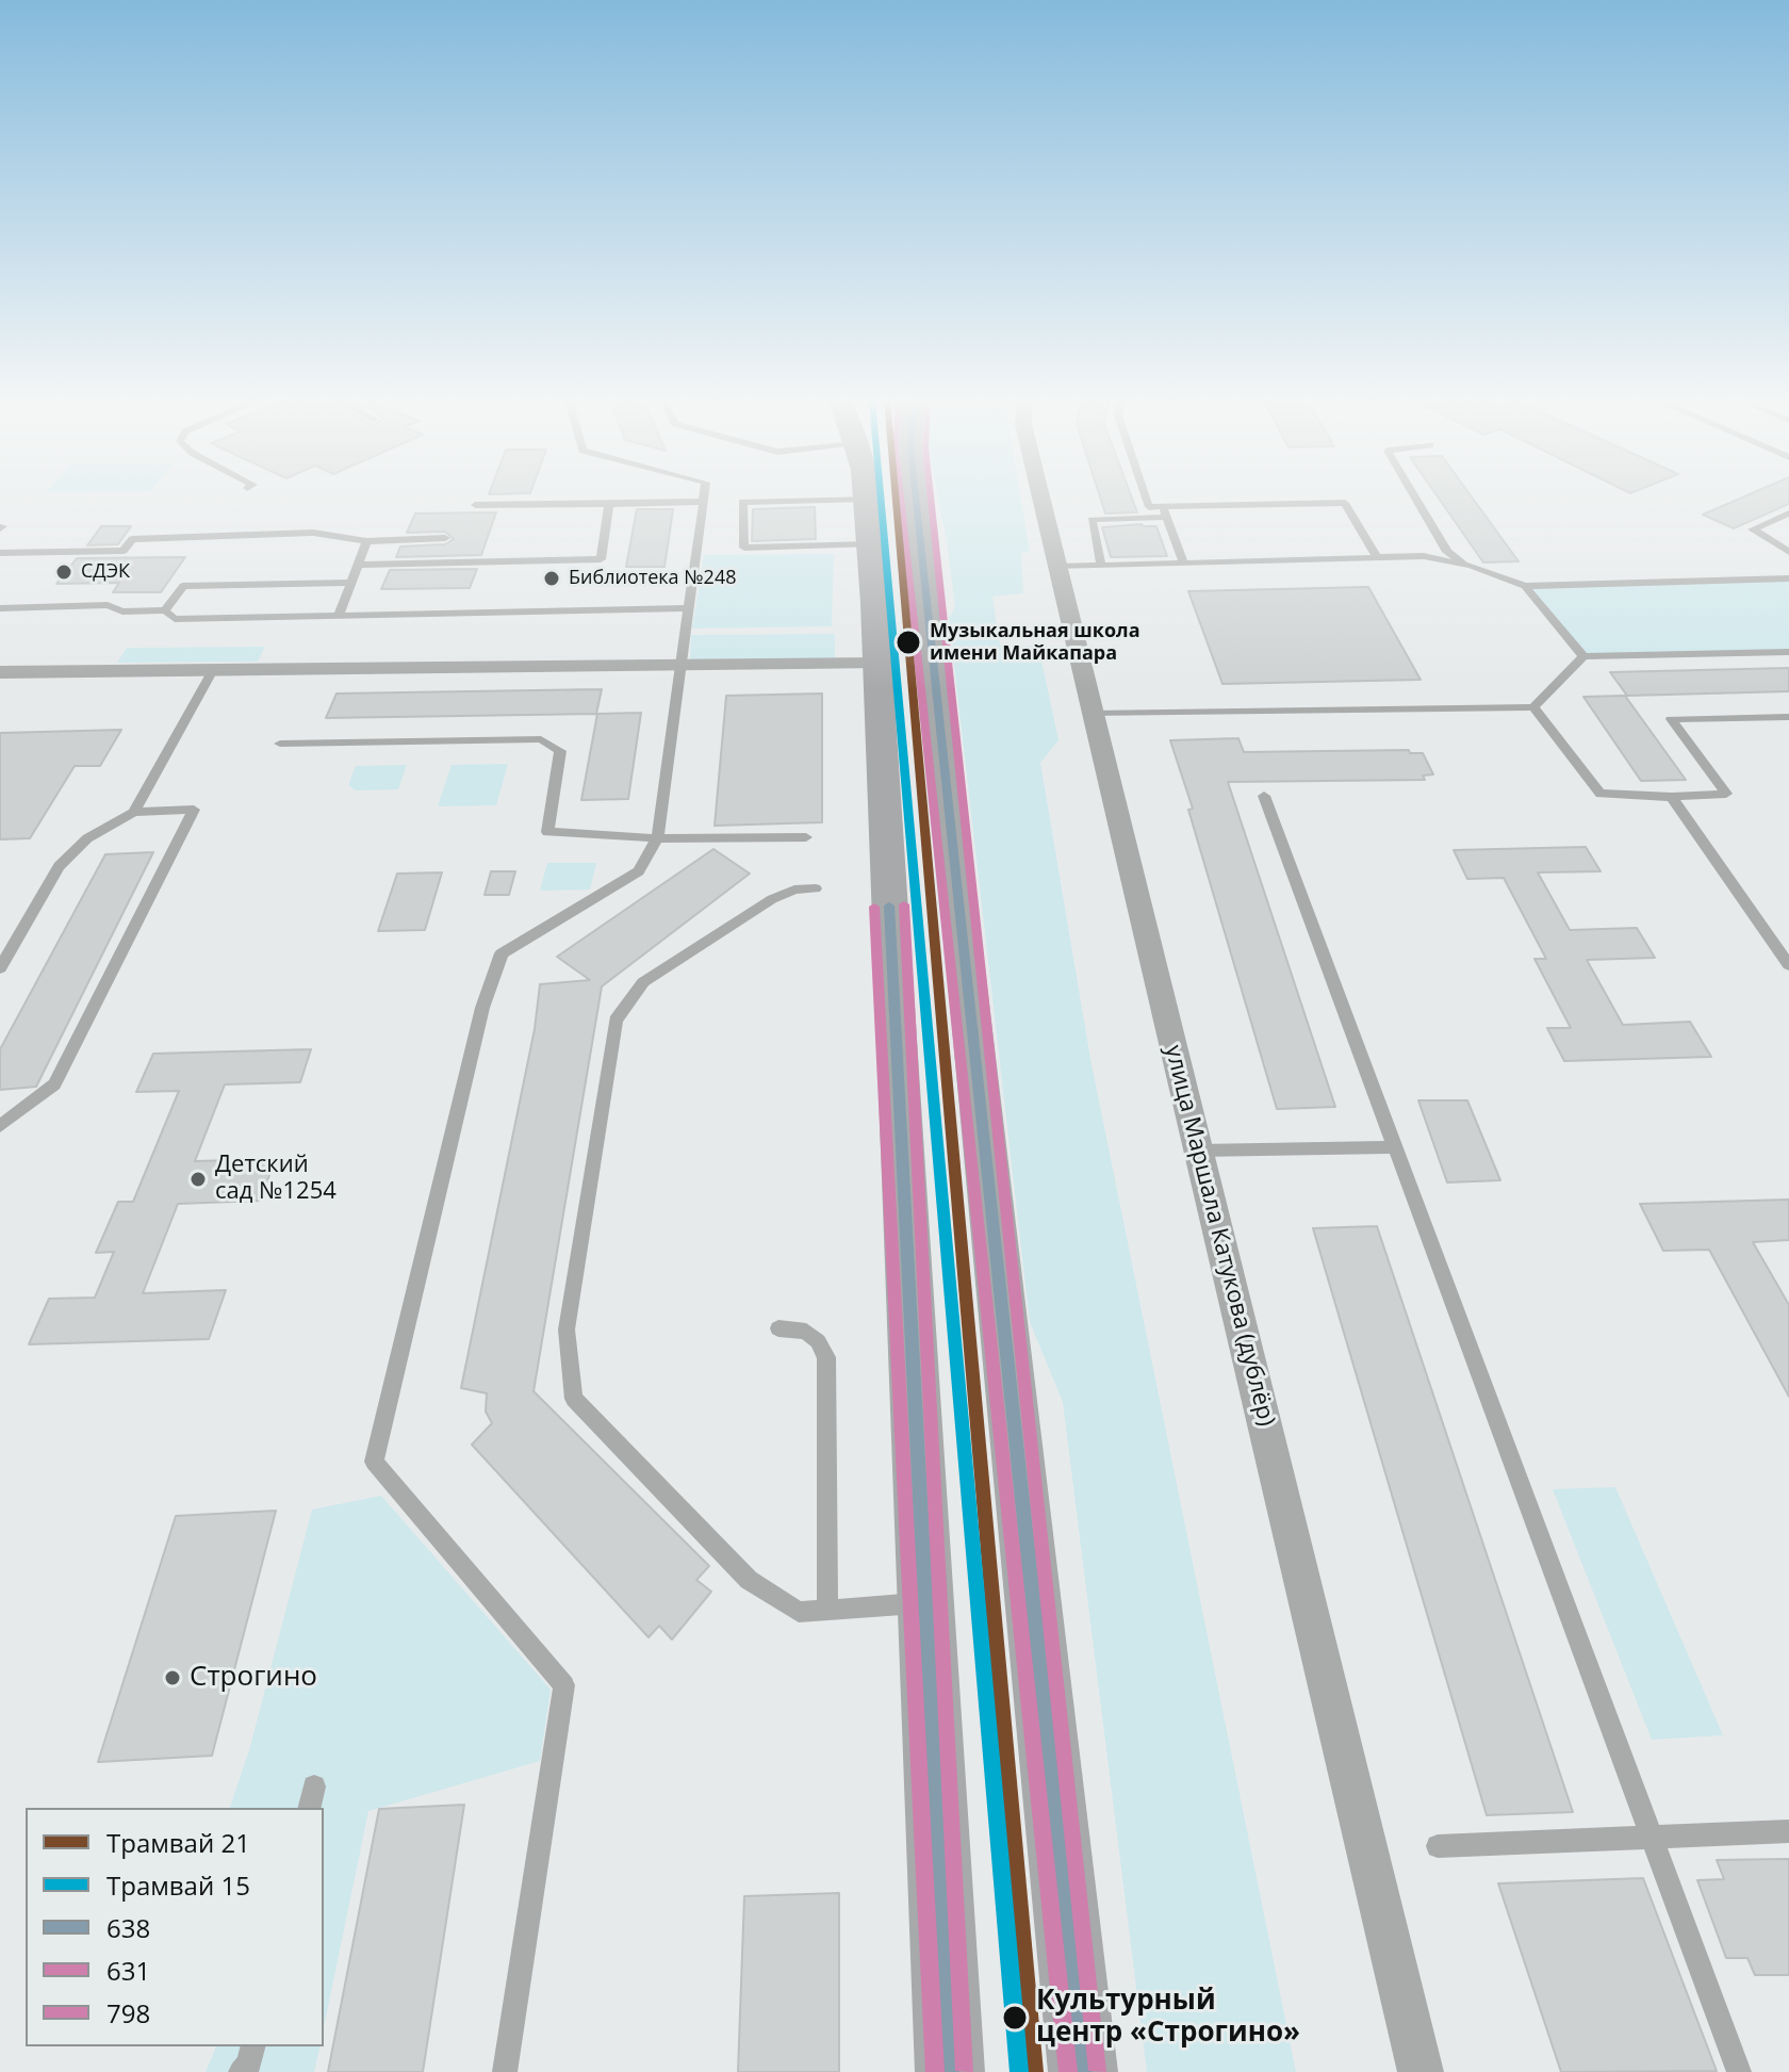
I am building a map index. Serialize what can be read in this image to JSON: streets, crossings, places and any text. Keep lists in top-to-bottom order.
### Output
{
  "streets": {
    "street": ["улица Маршала Катукова (дублёр)"]
  },
  "places": [
    "СДЭК",
    "Библиотека №248",
    "Музыкальная школа имени Майкапара",
    "Детский сад №1254",
    "Строгино",
    "Культурный центр «Строгино»"
  ],
  "lines": [
    "tram line 21",
    "tram line 15",
    "transit line 638",
    "transit line 631",
    "transit line 798"
  ],
  "legend": [
    "Трамвай 21",
    "Трамвай 15",
    "638",
    "631",
    "798"
  ]
}
